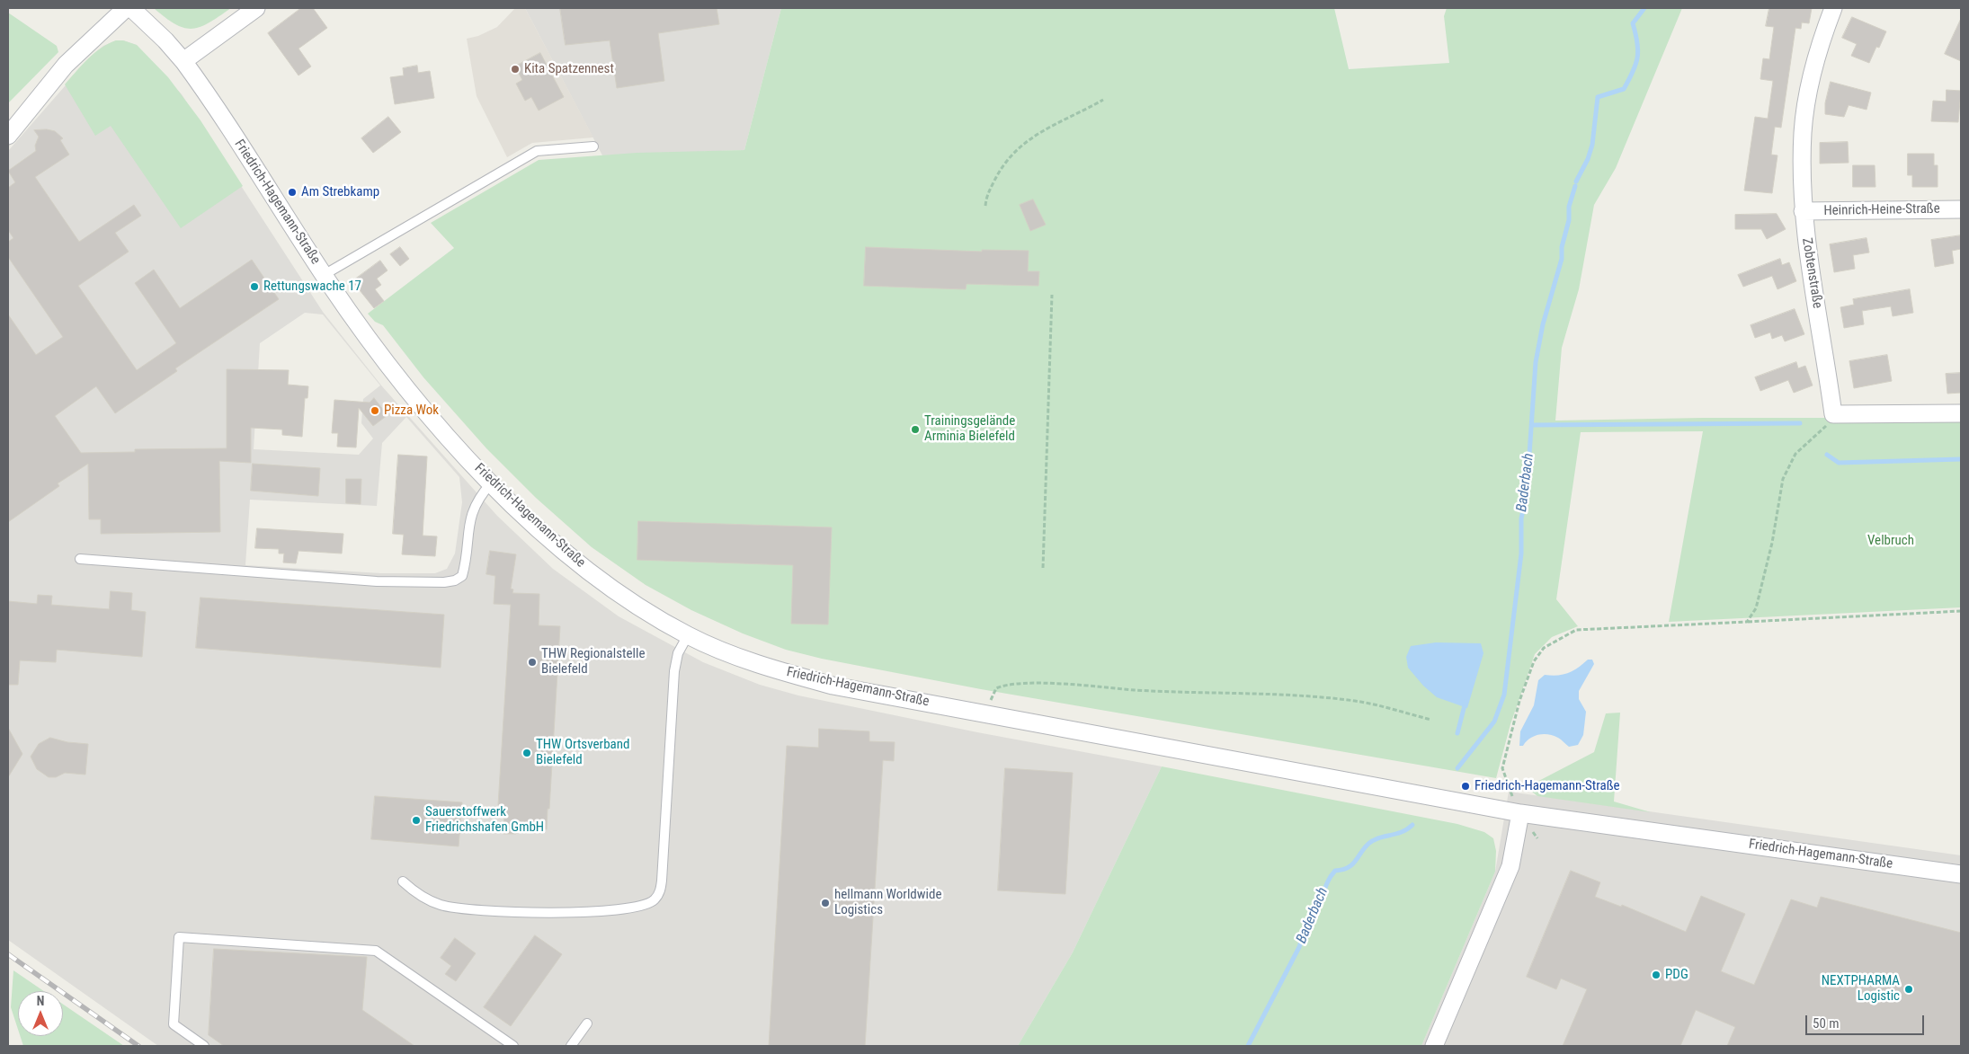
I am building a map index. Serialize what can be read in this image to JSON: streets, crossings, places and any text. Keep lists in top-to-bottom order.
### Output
{
  "streets": {
    "street": ["Friedrich-Hagemann-Straße", "Heinrich-Heine-Straße", "Zobtenstraße"]
  },
  "crossings": [
    ["Heinrich-Heine-Straße", "Zobtenstraße"]
  ],
  "water": ["Baderbach"],
  "parks": ["Velbruch"],
  "places": [
    "Kita Spatzennest",
    "Am Strebkamp",
    "Rettungswache 17",
    "Pizza Wok",
    "Trainingsgelände Arminia Bielefeld",
    "THW Regionalstelle Bielefeld",
    "THW Ortsverband Bielefeld",
    "Friedrich-Hagemann-Straße",
    "Sauerstoffwerk Friedrichshafen GmbH",
    "hellmann Worldwide Logistics",
    "PDG",
    "NEXTPHARMA Logistic"
  ],
  "scale_bar": "50 m",
  "north": "top"
}
